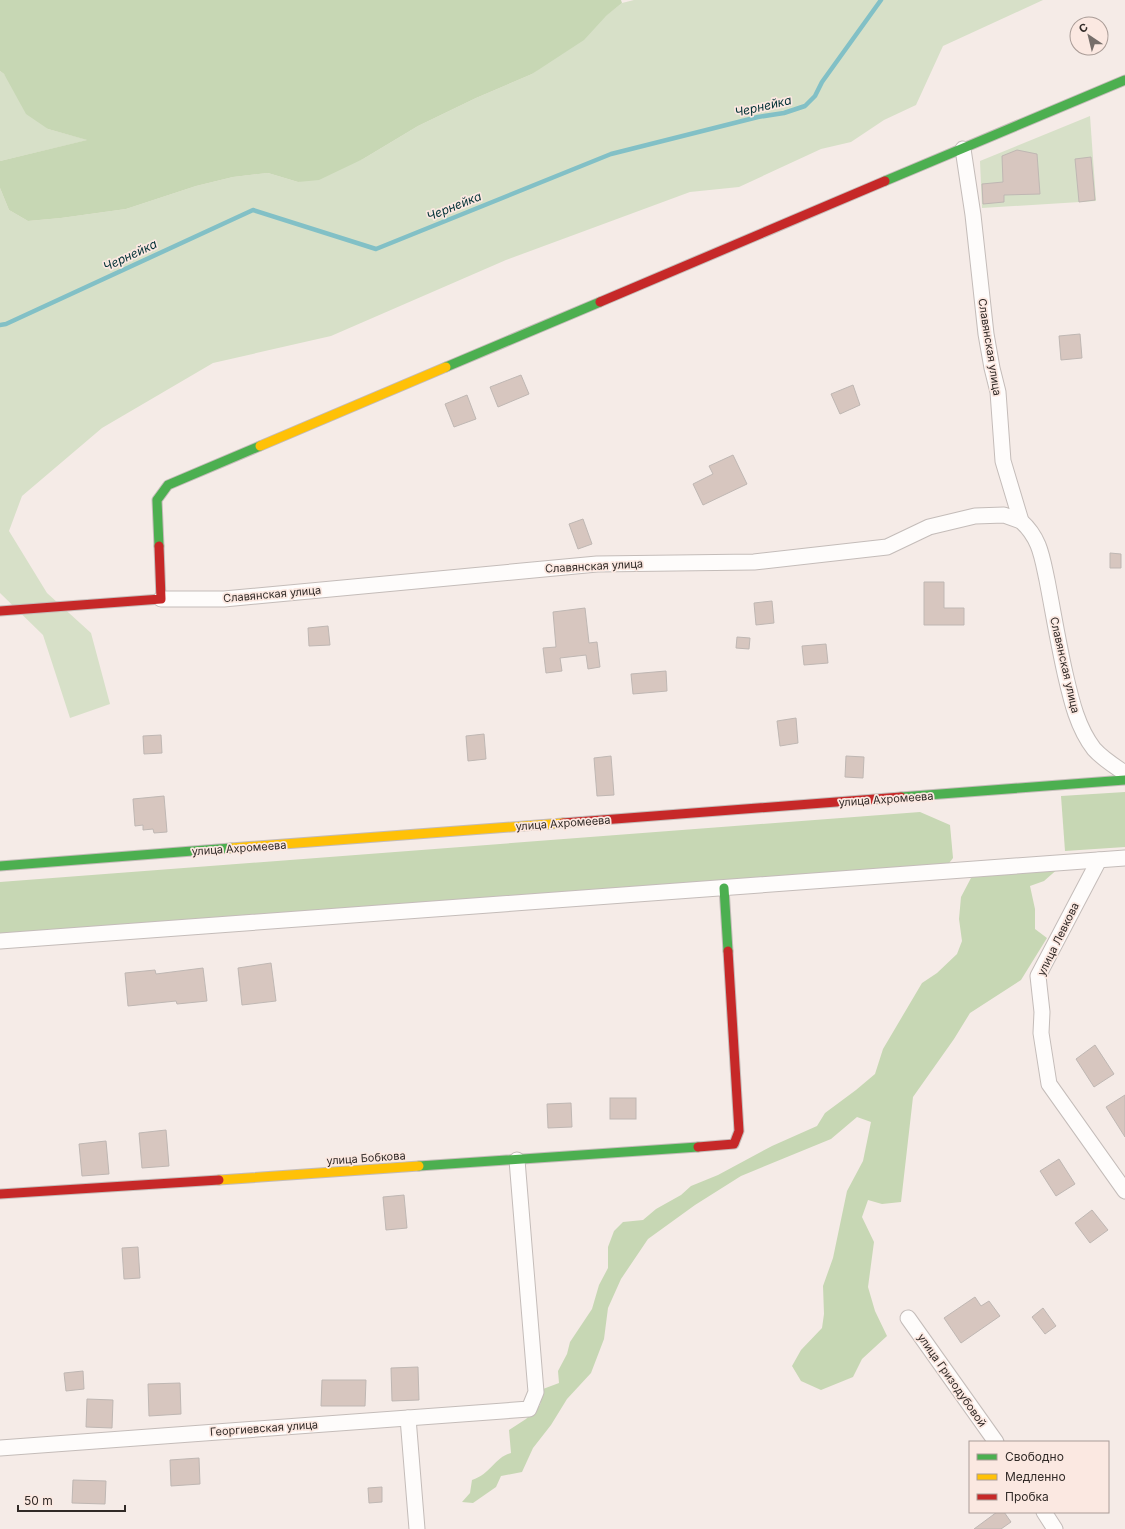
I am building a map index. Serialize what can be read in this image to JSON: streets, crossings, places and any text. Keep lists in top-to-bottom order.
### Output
{
  "streets": {
    "street": [
      "Славянская улица",
      "улица Ахромеева",
      "улица Левкова",
      "улица Бобкова",
      "улица Гризодубовой",
      "Георгиевская улица"
    ]
  },
  "crossings": [
    ["улица Бобкова", "Георгиевская улица"]
  ],
  "water": ["Чернейка"],
  "legend": ["Свободно", "Медленно", "Пробка"],
  "scale_bar": "50 m",
  "north": "top left"
}
